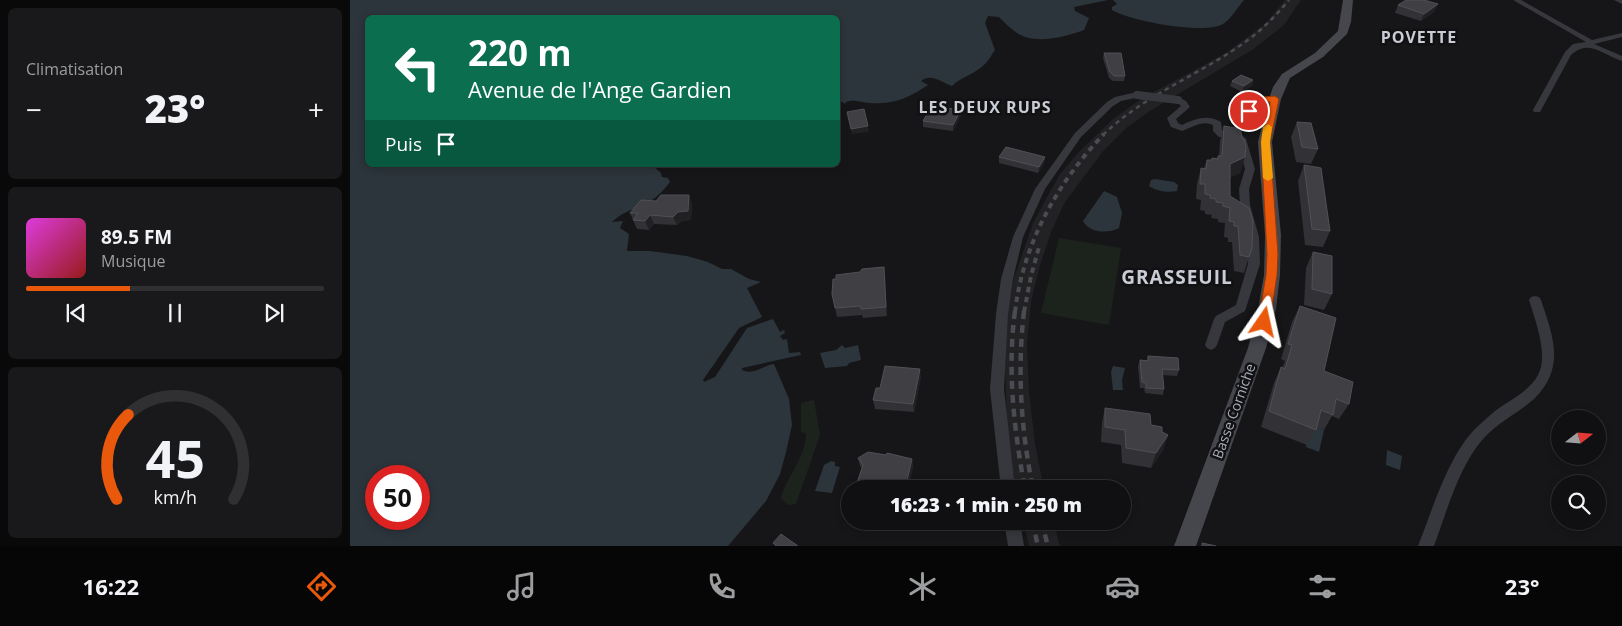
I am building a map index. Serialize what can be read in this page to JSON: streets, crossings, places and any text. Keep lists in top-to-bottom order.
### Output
{
  "streets": {
    "main road": ["Basse Corniche"]
  },
  "districts": ["POVETTE", "LES DEUX RUPS", "GRASSEUIL"],
  "north": "right",
  "page": {
    "tile": "Climatisation",
    "turn": ["220 m", "Avenue de l'Ange Gardien"],
    "heat": ["−", "23°", "+"],
    "then": "Puis",
    "song": ["89.5 FM", "Musique"],
    "limit": "50",
    "trip": "16:23 · 1 min · 250 m",
    "tabs": ["16:22", "23°"],
    "gauge": ["45", "km/h"]
  }
}
